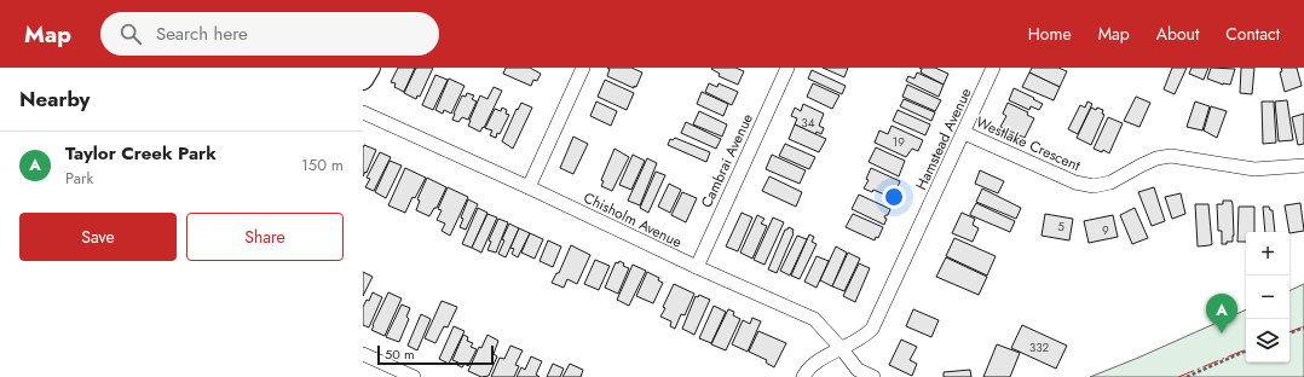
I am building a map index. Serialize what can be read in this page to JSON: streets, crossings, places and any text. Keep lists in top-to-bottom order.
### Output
{
  "streets": {
    "street": [
      "Hamstead Avenue",
      "Westlake Crescent",
      "Cambrai Avenue",
      "Chisholm Avenue"
    ]
  },
  "crossings": [
    ["Hamstead Avenue", "Westlake Crescent"],
    ["Hamstead Avenue", "Chisholm Avenue"],
    ["Cambrai Avenue", "Chisholm Avenue"]
  ],
  "house_numbers": [
    "34",
    "19",
    "5",
    "9",
    "332"
  ],
  "scale_bar": "50 m",
  "page": {
    "header": "Map",
    "search": "Search here",
    "nav": [
      "Home",
      "Map",
      "About",
      "Contact"
    ],
    "heading": "Nearby",
    "list": [
      {
        "mark": "A",
        "name": "Taylor Creek Park",
        "note": "Park",
        "value": "150 m"
      }
    ],
    "buttons": ["Save", "Share"],
    "map_buttons": ["+", "−"],
    "pins": "A",
    "scale": "50 m"
  }
}
